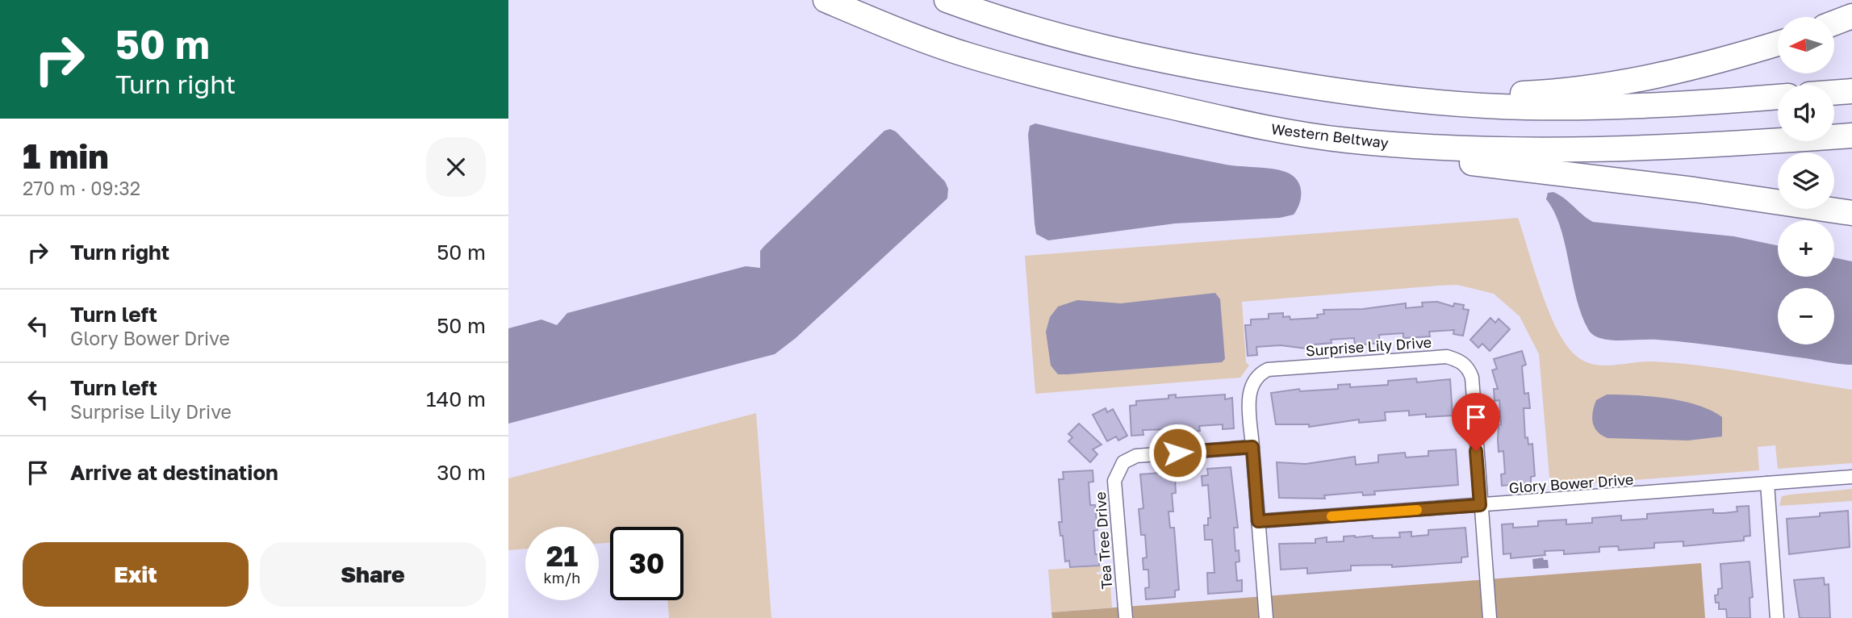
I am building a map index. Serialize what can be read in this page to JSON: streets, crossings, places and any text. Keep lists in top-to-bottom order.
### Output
{
  "streets": {
    "highway": ["Western Beltway"],
    "street": ["Surprise Lily Drive", "Glory Bower Drive", "Tea Tree Drive"]
  },
  "crossings": [
    ["Surprise Lily Drive", "Glory Bower Drive"],
    ["Surprise Lily Drive", "Tea Tree Drive"]
  ],
  "north": "left",
  "page": {
    "turn": ["50 m", "Turn right"],
    "map_buttons": ["+", "−"],
    "heading": ["1 min", "270 m · 09:32"],
    "list": [
      {
        "name": "Turn right",
        "value": "50 m"
      },
      {
        "name": "Turn left",
        "note": "Glory Bower Drive",
        "value": "50 m"
      },
      {
        "name": "Turn left",
        "note": "Surprise Lily Drive",
        "value": "140 m"
      },
      {
        "name": "Arrive at destination",
        "value": "30 m"
      }
    ],
    "speed": "21 km/h",
    "limit": "30",
    "buttons": ["Exit", "Share"]
  }
}
